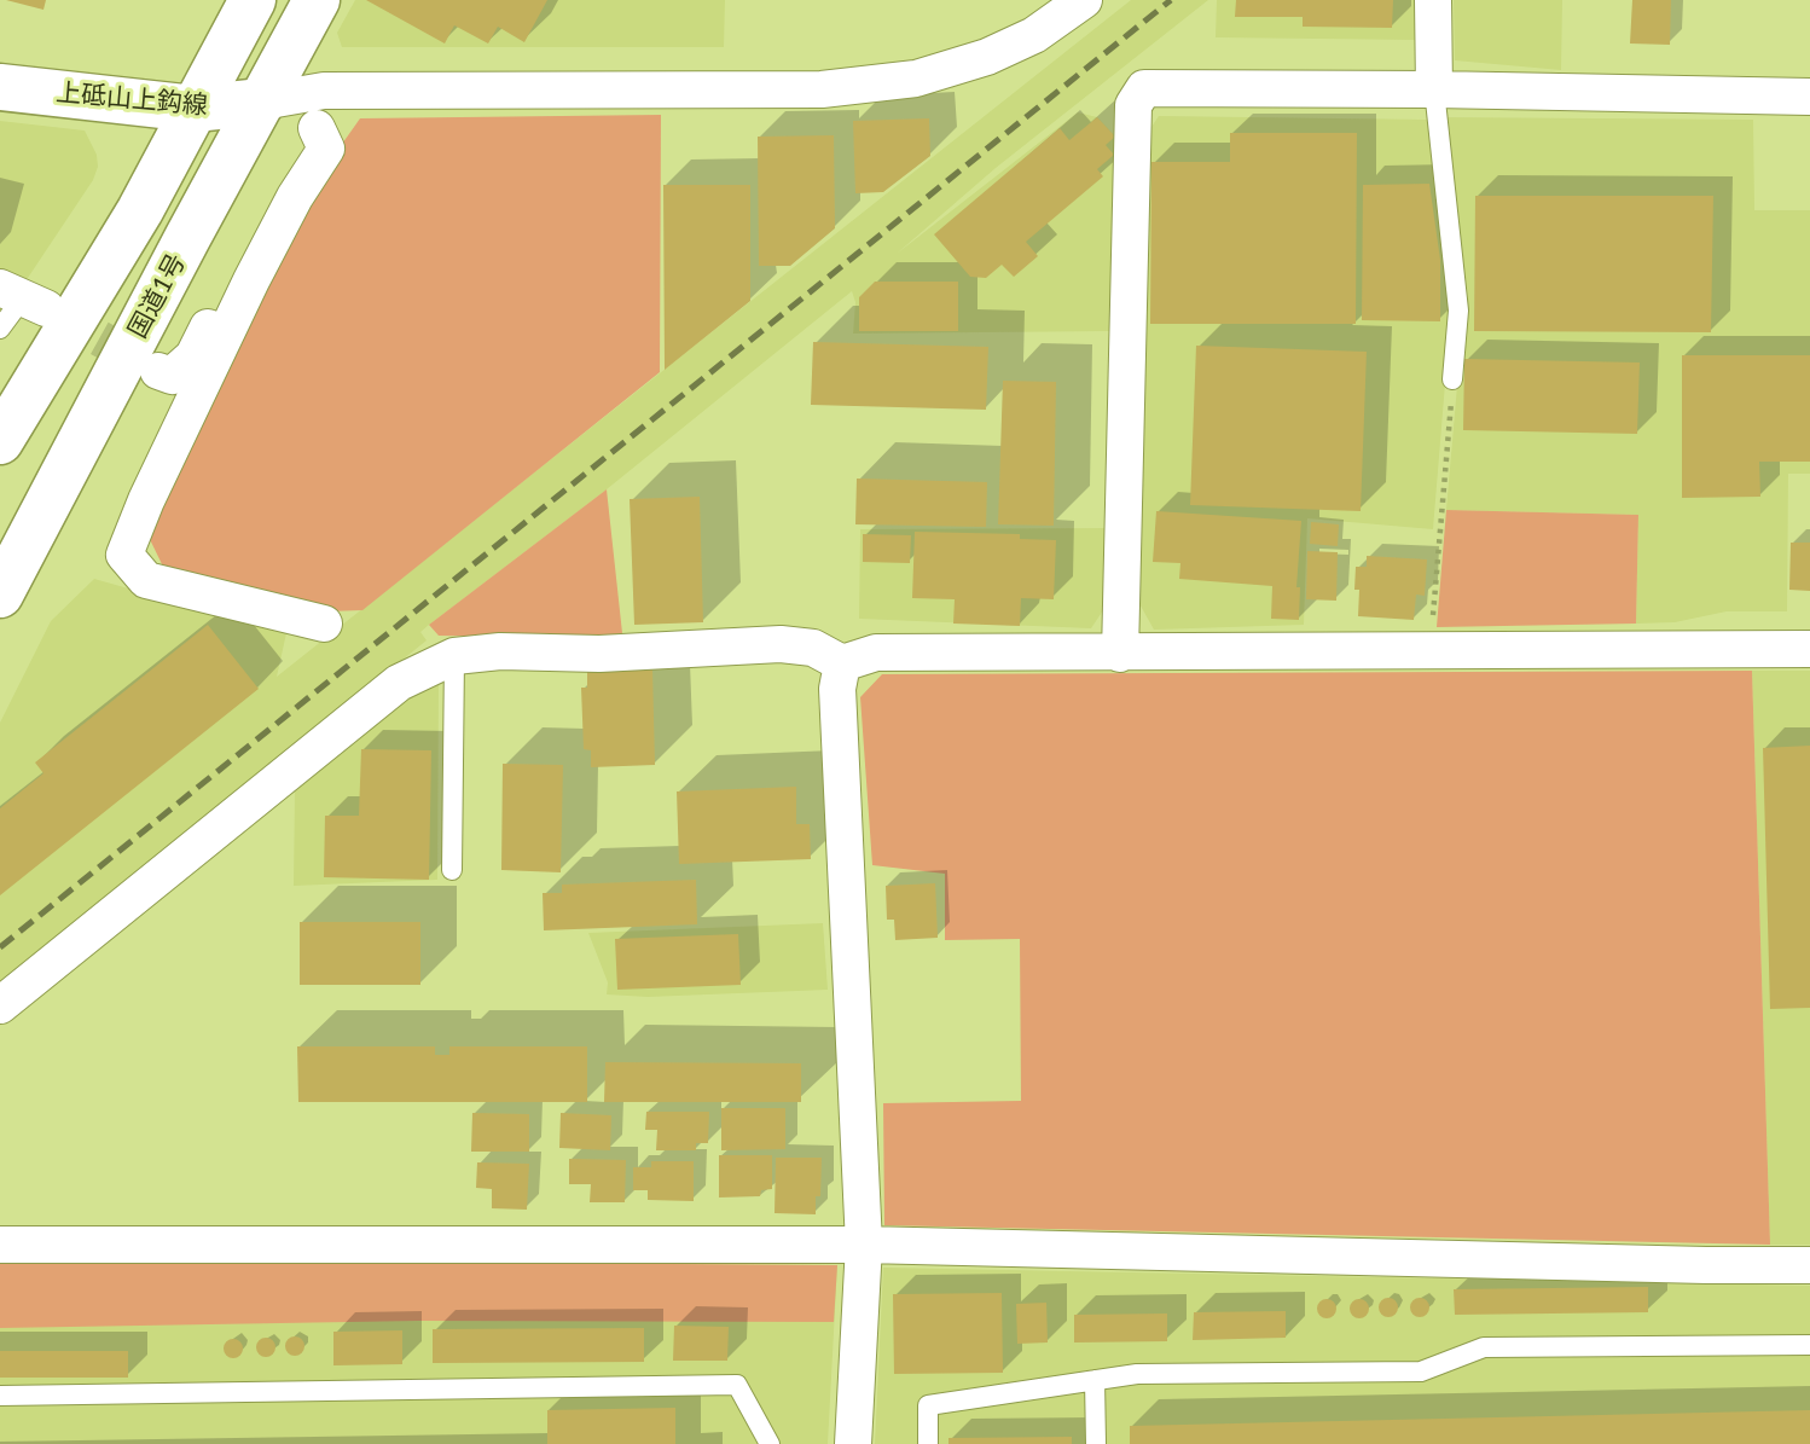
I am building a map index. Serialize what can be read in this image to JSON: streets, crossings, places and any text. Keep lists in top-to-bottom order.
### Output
{
  "streets": {
    "main road": ["上砥山上鈎線", "国道1号"]
  },
  "crossings": [
    ["上砥山上鈎線", "国道1号"]
  ]
}
